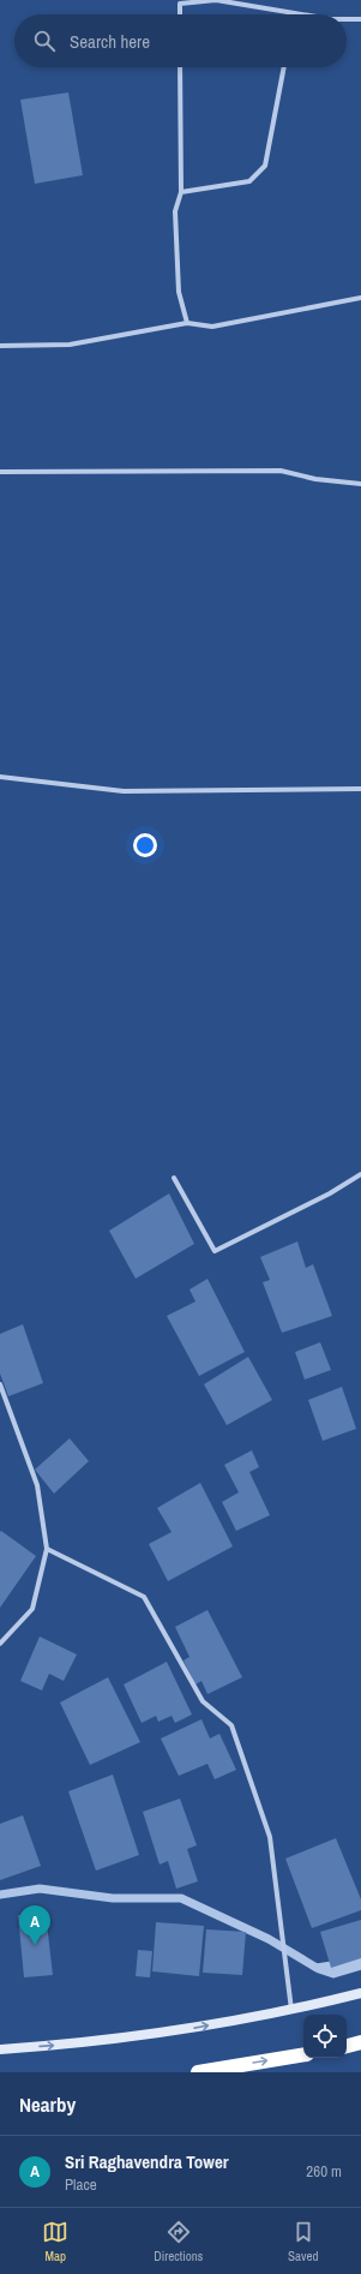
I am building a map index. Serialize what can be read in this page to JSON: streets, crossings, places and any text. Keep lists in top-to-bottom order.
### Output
{
  "page": {
    "search": "Search here",
    "pins": "A",
    "heading": "Nearby",
    "list": [
      {
        "mark": "A",
        "name": "Sri Raghavendra Tower",
        "note": "Place",
        "value": "260 m"
      }
    ],
    "nav": ["Map", "Directions", "Saved"]
  }
}
